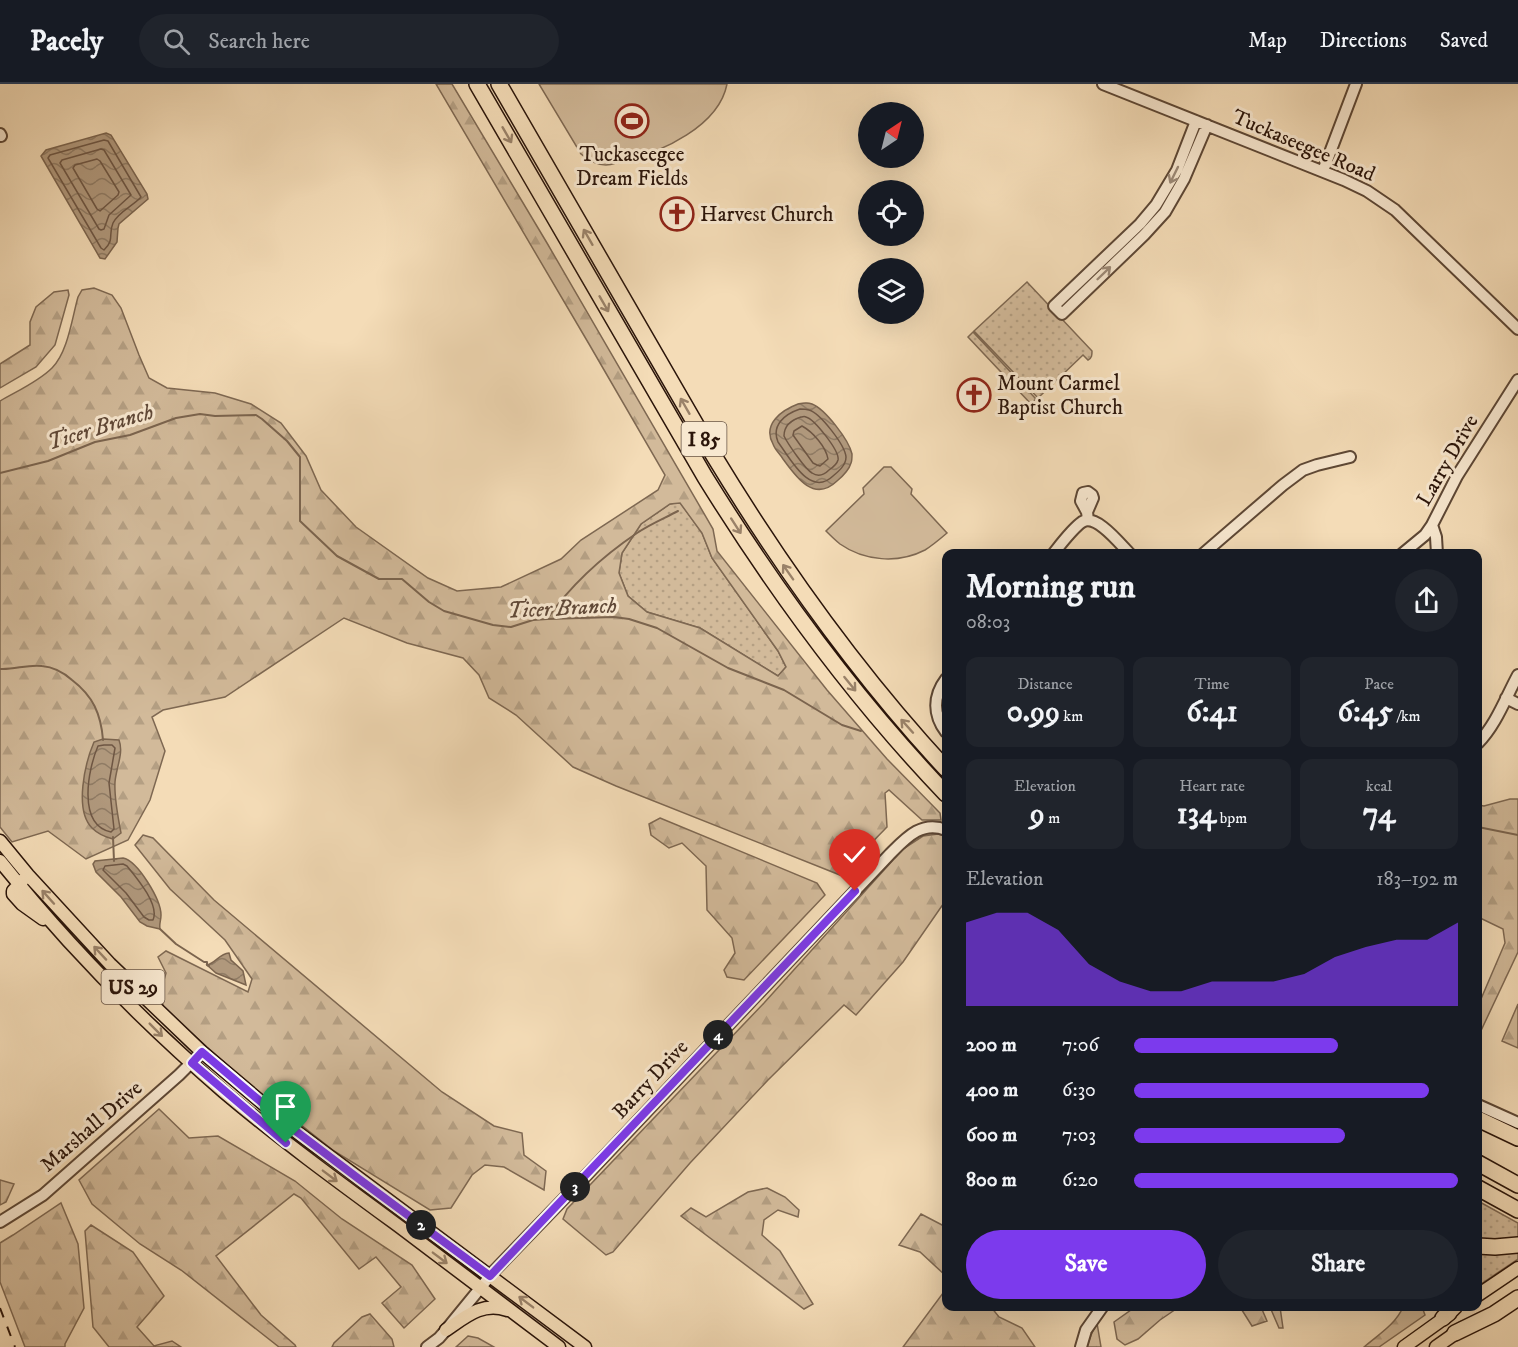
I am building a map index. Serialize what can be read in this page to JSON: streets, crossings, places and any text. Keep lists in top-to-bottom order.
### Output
{
  "streets": {
    "highway": ["I 85"],
    "main road": ["US 29"],
    "street": [
      "Tuckaseegee Road",
      "Larry Drive",
      "Barry Drive",
      "Marshall Drive"
    ]
  },
  "crossings": [
    ["US 29", "Barry Drive"],
    ["US 29", "Marshall Drive"]
  ],
  "water": ["Ticer Branch"],
  "places": {
    "sports": ["Tuckaseegee Dream Fields"],
    "church": ["Harvest Church", "Mount Carmel Baptist Church"]
  },
  "north": "top right",
  "page": {
    "header": "Pacely",
    "search": "Search here",
    "nav": ["Map", "Directions", "Saved"],
    "heading": ["Morning run", "08:03"],
    "stats": [
      ["Distance", "0.99 km"],
      ["Time", "6:41"],
      ["Pace", "6:45 /km"],
      ["Elevation", "9 m"],
      ["Heart rate", "134 bpm"],
      ["kcal", "74"]
    ],
    "chart": ["Elevation", "183–192 m"],
    "pins": ["4", "3", "2"],
    "list": [
      {
        "name": "200 m",
        "note": "7:06"
      },
      {
        "name": "400 m",
        "note": "6:30"
      },
      {
        "name": "600 m",
        "note": "7:03"
      },
      {
        "name": "800 m",
        "note": "6:20"
      }
    ],
    "buttons": ["Save", "Share"]
  }
}
